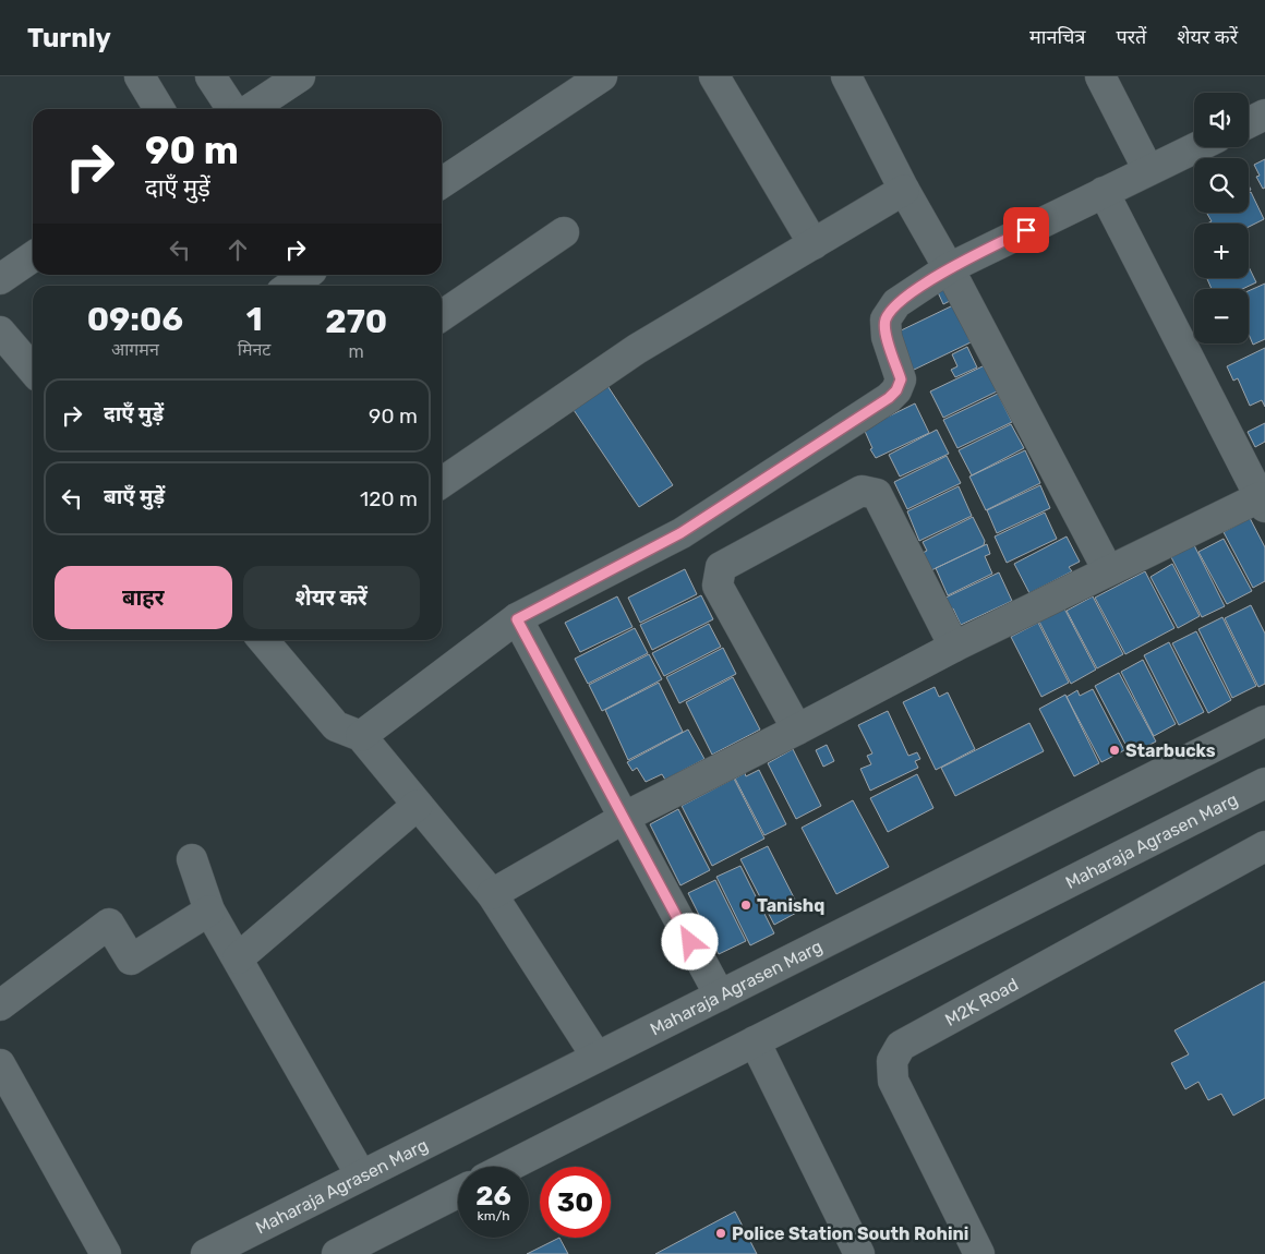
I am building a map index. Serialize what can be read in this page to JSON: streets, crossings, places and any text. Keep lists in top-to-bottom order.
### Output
{
  "streets": {
    "street": ["Maharaja Agrasen Marg", "M2K Road"]
  },
  "places": ["Starbucks", "Tanishq", "Police Station South Rohini"],
  "page": {
    "header": "Turnly",
    "nav": ["मानचित्र", "परतें", "शेयर करें"],
    "map_buttons": ["+", "−"],
    "turn": ["90 m", "दाएँ मुड़ें"],
    "eta": [
      "09:06",
      "आगमन",
      "1",
      "मिनट",
      "270",
      "m"
    ],
    "list": [
      {
        "name": "दाएँ मुड़ें",
        "value": "90 m"
      },
      {
        "name": "बाएँ मुड़ें",
        "value": "120 m"
      }
    ],
    "buttons": ["बाहर", "शेयर करें"],
    "speed": "26 km/h",
    "limit": "30"
  }
}
